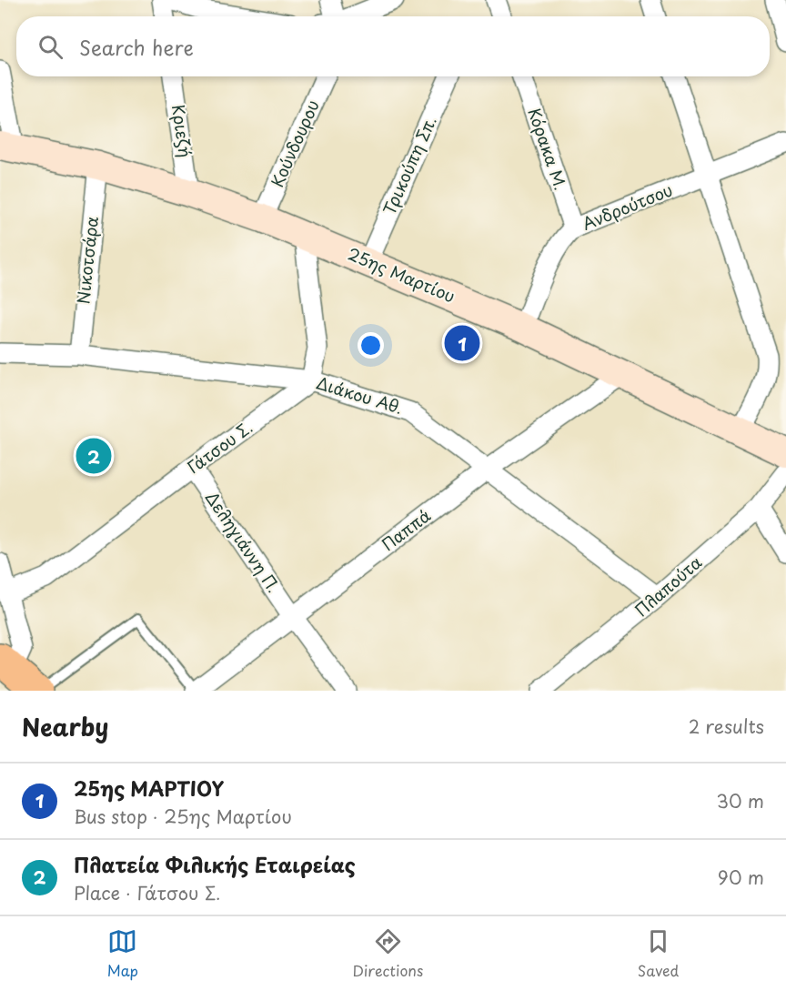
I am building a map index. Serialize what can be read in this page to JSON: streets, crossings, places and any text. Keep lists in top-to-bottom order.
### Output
{
  "streets": {
    "main road": ["25ης Μαρτίου"],
    "street": [
      "Κριεζή",
      "Κούνδουρου",
      "Κόρακα Μ.",
      "Τρικούπη Σπ.",
      "Ανδρούτσου",
      "Νικοτσάρα",
      "Διάκου Αθ.",
      "Γάτσου Σ.",
      "Παππά",
      "Δεληγιάννη Π.",
      "Πλαπούτα"
    ]
  },
  "crossings": [
    ["Κριεζή", "25ης Μαρτίου"],
    ["Κούνδουρου", "25ης Μαρτίου"],
    ["Κόρακα Μ.", "Ανδρούτσου"],
    ["Τρικούπη Σπ.", "25ης Μαρτίου"],
    ["Ανδρούτσου", "25ης Μαρτίου"],
    ["Νικοτσάρα", "25ης Μαρτίου"],
    ["Νικοτσάρα", "Διάκου Αθ."],
    ["25ης Μαρτίου", "Παππά"],
    ["Διάκου Αθ.", "Γάτσου Σ."],
    ["Διάκου Αθ.", "Παππά"],
    ["Διάκου Αθ.", "Πλαπούτα"],
    ["Γάτσου Σ.", "Δεληγιάννη Π."],
    ["Παππά", "Δεληγιάννη Π."]
  ],
  "page": {
    "search": "Search here",
    "pins": ["1", "2"],
    "heading": ["Nearby", "2 results"],
    "list": [
      {
        "mark": "1",
        "name": "25ης ΜΑΡΤΙΟΥ",
        "note": "Bus stop · 25ης Μαρτίου",
        "value": "30 m"
      },
      {
        "mark": "2",
        "name": "Πλατεία Φιλικής Εταιρείας",
        "note": "Place · Γάτσου Σ.",
        "value": "90 m"
      }
    ],
    "nav": ["Map", "Directions", "Saved"]
  }
}
